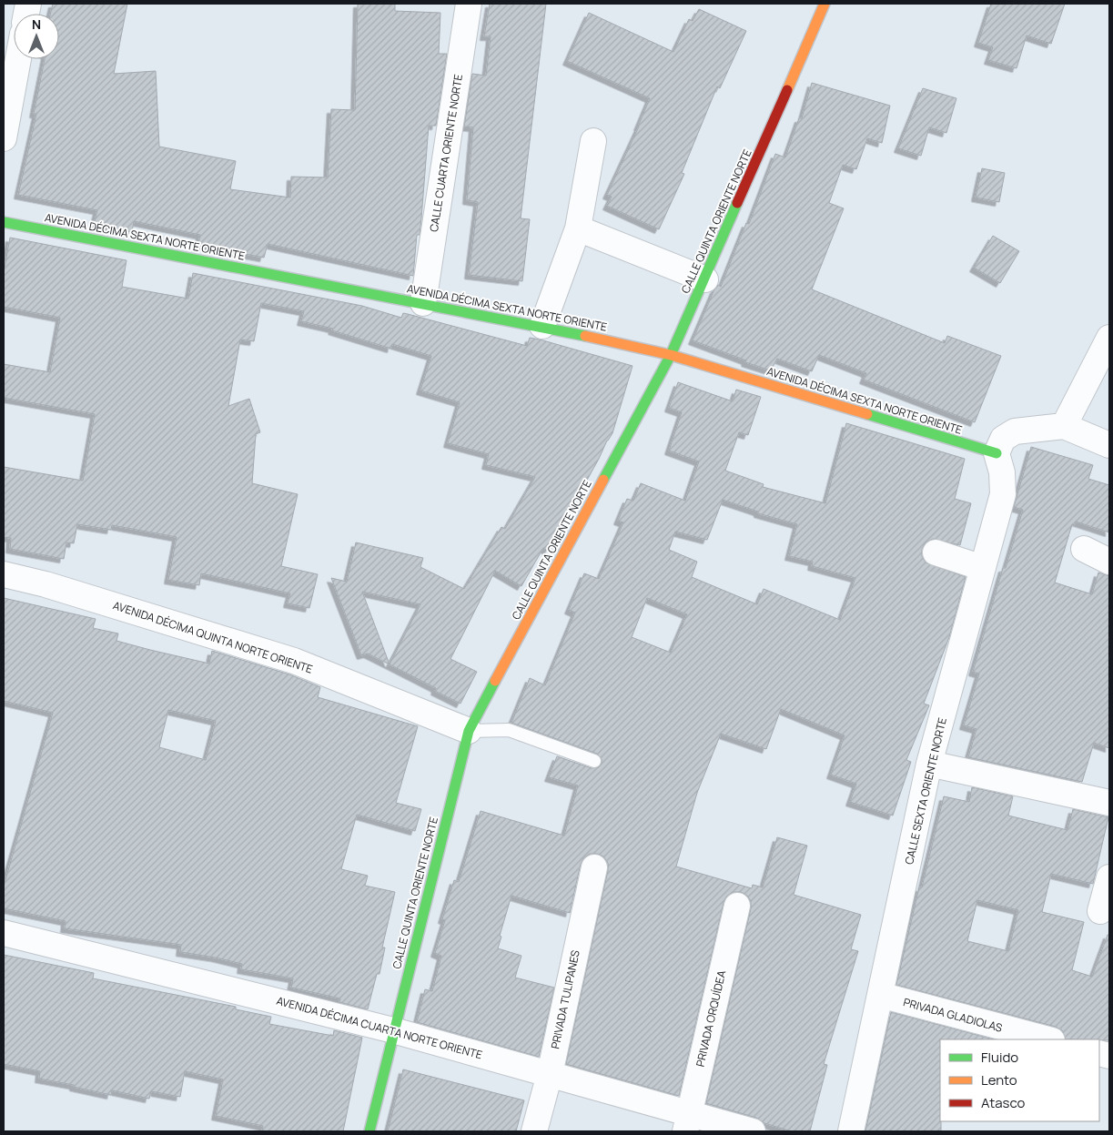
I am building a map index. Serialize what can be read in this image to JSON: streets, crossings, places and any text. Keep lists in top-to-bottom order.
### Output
{
  "streets": {
    "street": [
      "CALLE CUARTA ORIENTE NORTE",
      "CALLE QUINTA ORIENTE NORTE",
      "AVENIDA DÉCIMA SEXTA NORTE ORIENTE",
      "AVENIDA DÉCIMA QUINTA NORTE ORIENTE",
      "CALLE SEXTA ORIENTE NORTE",
      "PRIVADA TULIPANES",
      "PRIVADA GLADIOLAS",
      "PRIVADA ORQUÍDEA",
      "AVENIDA DÉCIMA CUARTA NORTE ORIENTE"
    ]
  },
  "crossings": [
    ["CALLE CUARTA ORIENTE NORTE", "AVENIDA DÉCIMA SEXTA NORTE ORIENTE"],
    ["CALLE QUINTA ORIENTE NORTE", "AVENIDA DÉCIMA SEXTA NORTE ORIENTE"],
    ["CALLE QUINTA ORIENTE NORTE", "AVENIDA DÉCIMA QUINTA NORTE ORIENTE"],
    ["CALLE QUINTA ORIENTE NORTE", "AVENIDA DÉCIMA CUARTA NORTE ORIENTE"],
    ["AVENIDA DÉCIMA SEXTA NORTE ORIENTE", "CALLE SEXTA ORIENTE NORTE"],
    ["CALLE SEXTA ORIENTE NORTE", "PRIVADA GLADIOLAS"],
    ["PRIVADA TULIPANES", "AVENIDA DÉCIMA CUARTA NORTE ORIENTE"],
    ["PRIVADA ORQUÍDEA", "AVENIDA DÉCIMA CUARTA NORTE ORIENTE"]
  ],
  "legend": ["Fluido", "Lento", "Atasco"],
  "north": "top"
}
